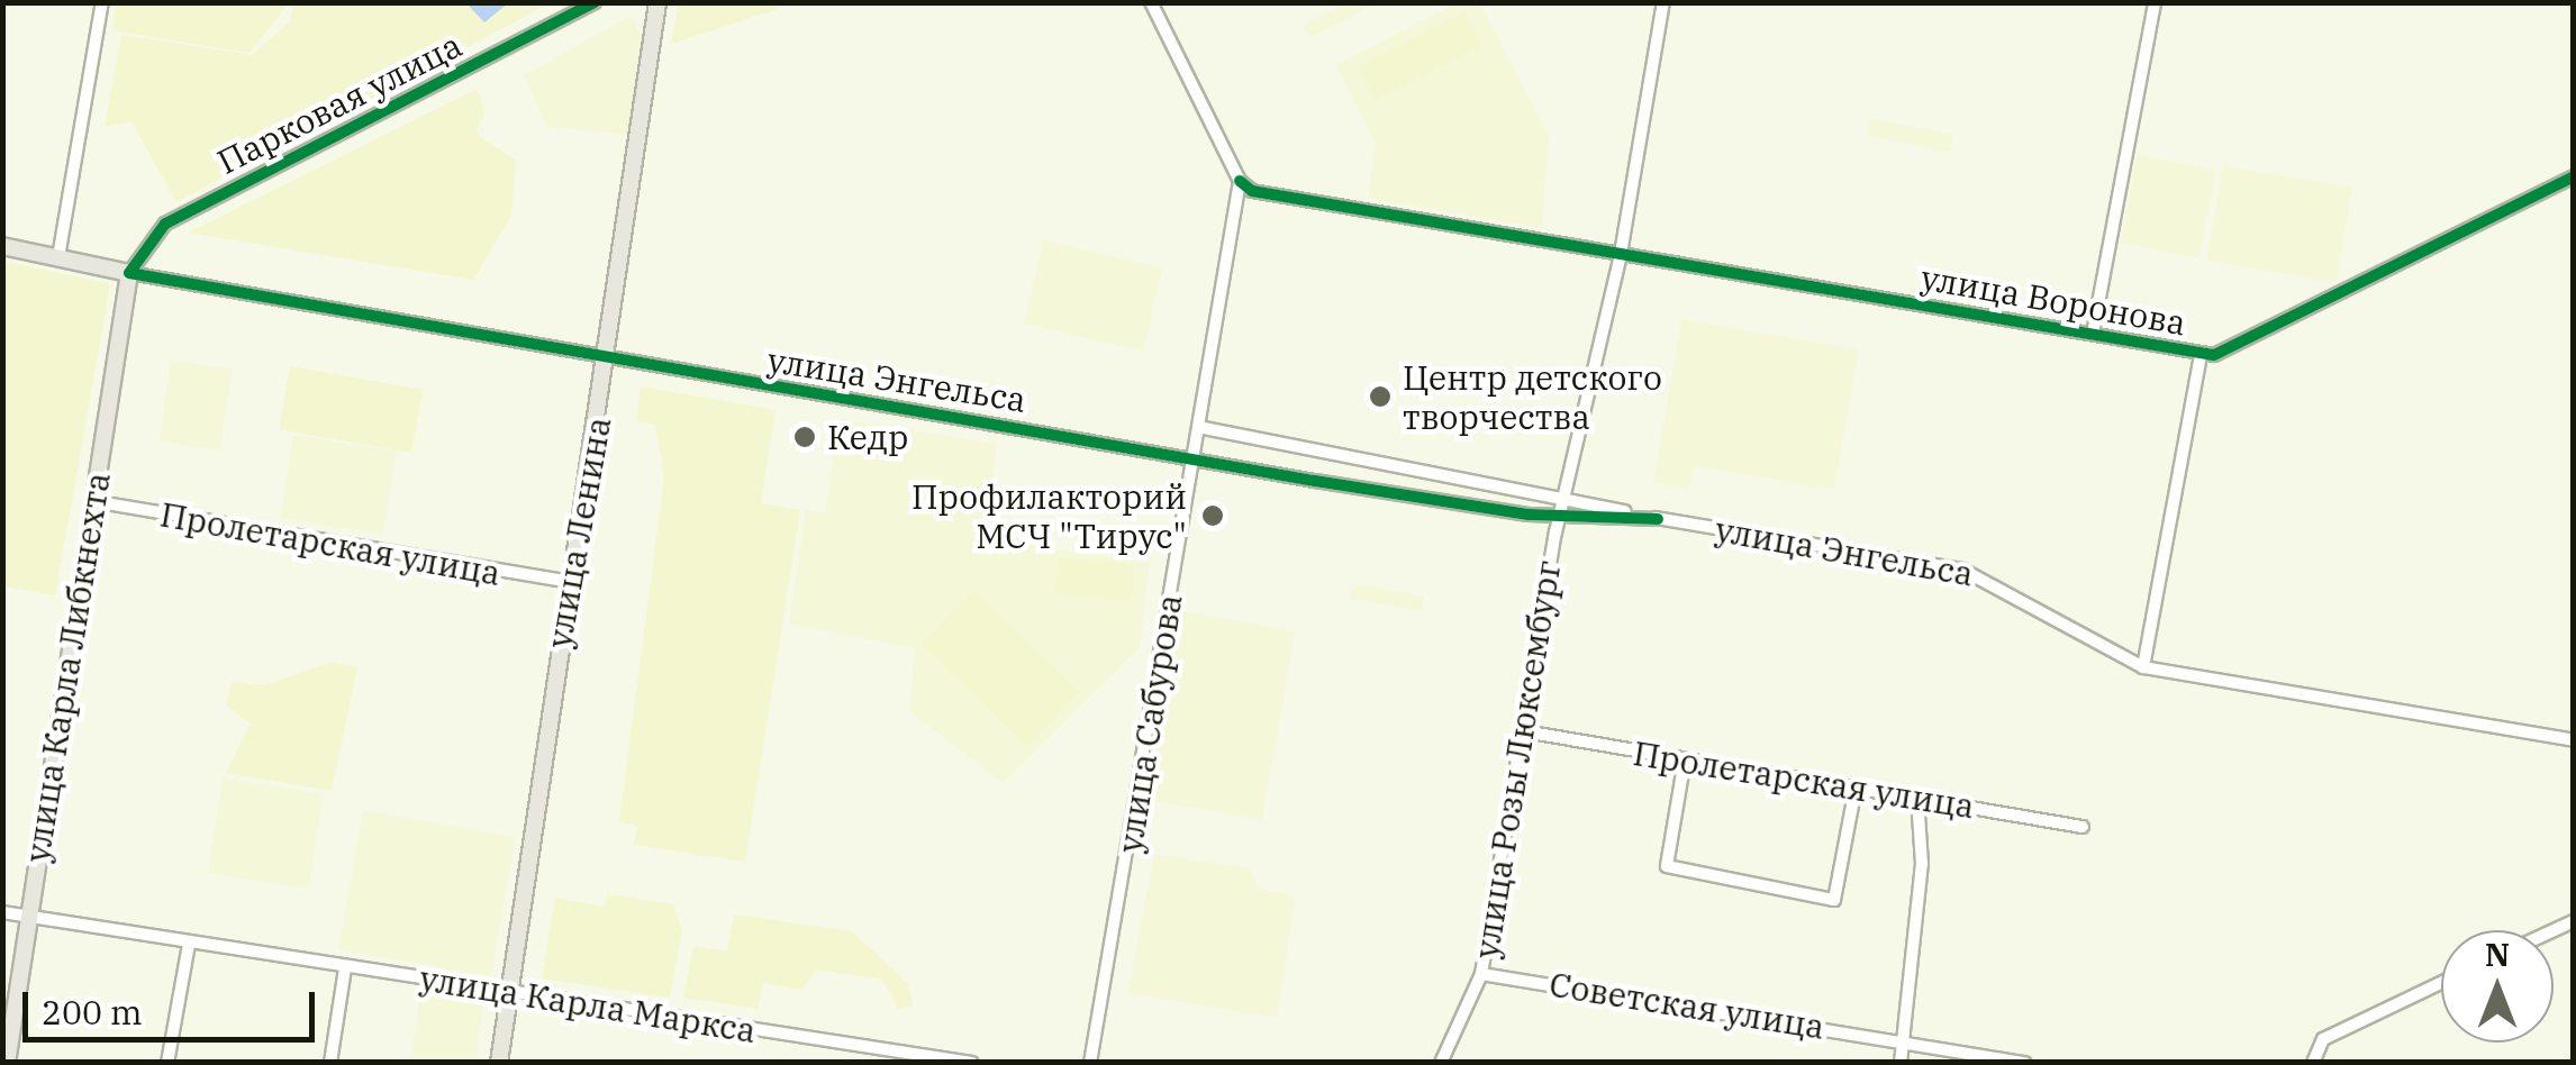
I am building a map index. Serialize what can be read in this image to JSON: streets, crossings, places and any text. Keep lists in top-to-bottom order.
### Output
{
  "streets": {
    "main road": ["улица Энгельса", "улица Ленина", "улица Карла Либкнехта"],
    "street": [
      "Парковая улица",
      "улица Воронова",
      "Пролетарская улица",
      "улица Сабурова",
      "улица Розы Люксембург",
      "улица Карла Маркса",
      "Советская улица"
    ]
  },
  "crossings": [
    ["Парковая улица", "улица Энгельса"],
    ["Парковая улица", "улица Карла Либкнехта"],
    ["улица Воронова", "улица Энгельса"],
    ["улица Воронова", "улица Сабурова"],
    ["улица Воронова", "улица Розы Люксембург"],
    ["улица Энгельса", "улица Ленина"],
    ["улица Энгельса", "улица Карла Либкнехта"],
    ["улица Энгельса", "улица Сабурова"],
    ["улица Энгельса", "улица Розы Люксембург"],
    ["улица Ленина", "Пролетарская улица"],
    ["улица Ленина", "улица Карла Маркса"],
    ["Пролетарская улица", "улица Карла Либкнехта"],
    ["Пролетарская улица", "улица Розы Люксембург"],
    ["улица Карла Либкнехта", "улица Карла Маркса"],
    ["улица Розы Люксембург", "Советская улица"]
  ],
  "places": ["Центр детского творчества", "Кедр", "Профилакторий МСЧ \"Тирус\""],
  "scale_bar": "200 m",
  "north": "top"
}
